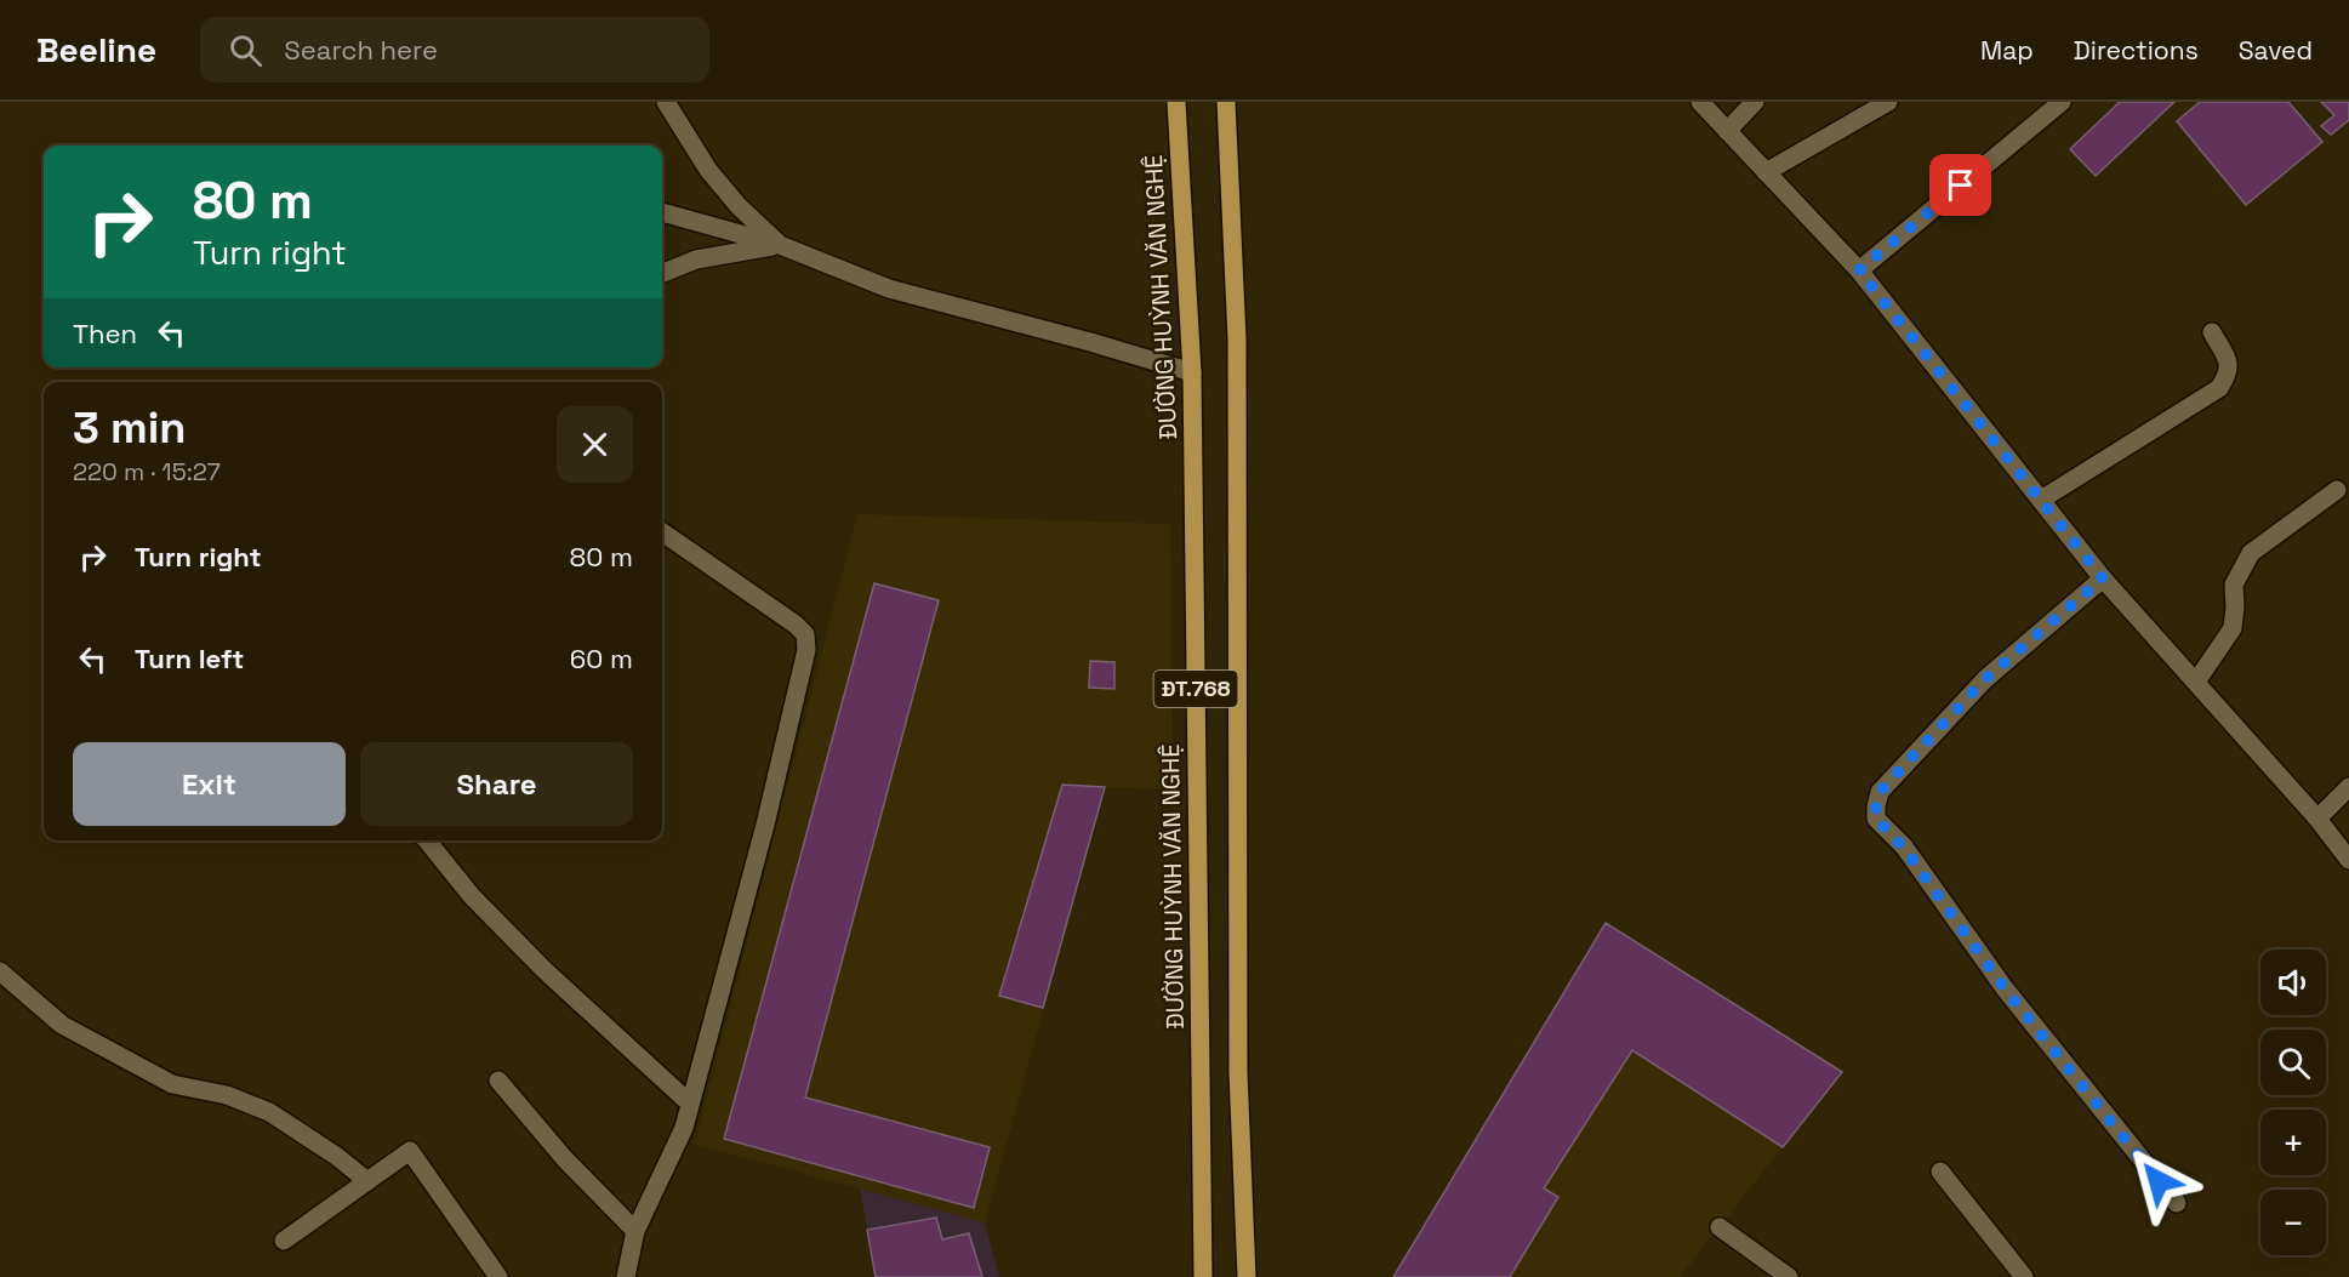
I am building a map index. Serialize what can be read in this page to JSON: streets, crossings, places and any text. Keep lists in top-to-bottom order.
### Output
{
  "streets": {
    "main road": ["ĐƯỜNG HUỲNH VĂN NGHỆ", "ĐT.768"]
  },
  "page": {
    "header": "Beeline",
    "search": "Search here",
    "nav": ["Map", "Directions", "Saved"],
    "turn": ["80 m", "Turn right"],
    "then": "Then",
    "heading": ["3 min", "220 m · 15:27"],
    "list": [
      {
        "name": "Turn right",
        "value": "80 m"
      },
      {
        "name": "Turn left",
        "value": "60 m"
      }
    ],
    "buttons": ["Exit", "Share"],
    "map_buttons": ["+", "−"]
  }
}
